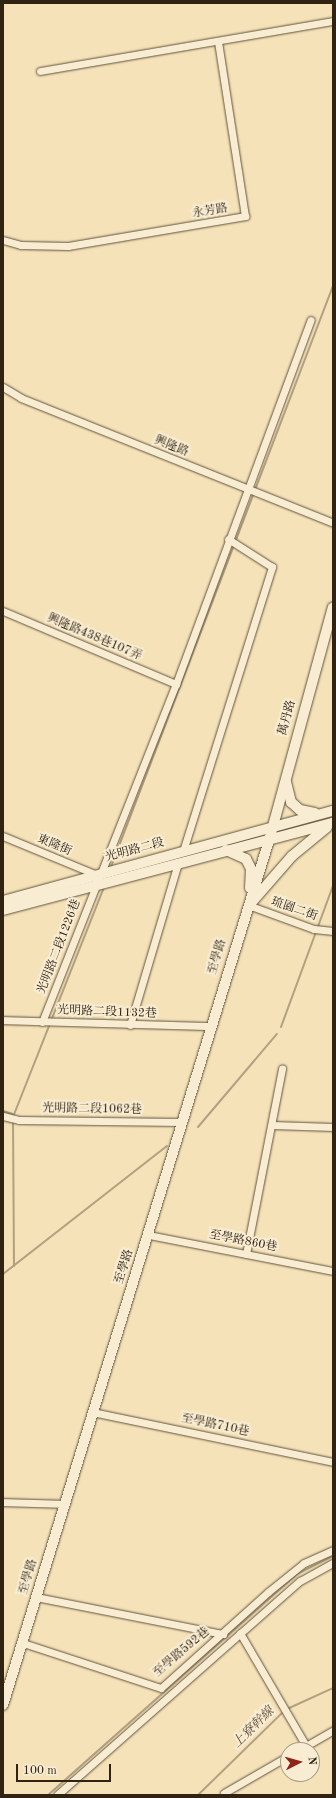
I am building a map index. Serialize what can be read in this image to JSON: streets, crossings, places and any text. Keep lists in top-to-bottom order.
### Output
{
  "streets": {
    "street": [
      "永芳路",
      "興隆路",
      "興隆路438巷107弄",
      "萬丹路",
      "東隆街",
      "光明路二段",
      "琉園二街",
      "光明路二段1226巷",
      "至學路",
      "光明路二段1132巷",
      "光明路二段1062巷",
      "至學路860巷",
      "至學路710巷",
      "至學路592巷"
    ]
  },
  "crossings": [
    ["興隆路", "光明路二段1226巷"],
    ["興隆路438巷107弄", "光明路二段1226巷"],
    ["萬丹路", "光明路二段"],
    ["萬丹路", "至學路"],
    ["東隆街", "光明路二段"],
    ["東隆街", "光明路二段1226巷"],
    ["光明路二段", "光明路二段1226巷"],
    ["光明路二段", "至學路"],
    ["琉園二街", "至學路"],
    ["光明路二段1226巷", "光明路二段1132巷"],
    ["至學路", "光明路二段1132巷"],
    ["至學路", "光明路二段1062巷"],
    ["至學路", "至學路860巷"],
    ["至學路", "至學路710巷"],
    ["至學路", "至學路592巷"]
  ],
  "water": ["上寮幹線"],
  "scale_bar": "100 m",
  "north": "right"
}
